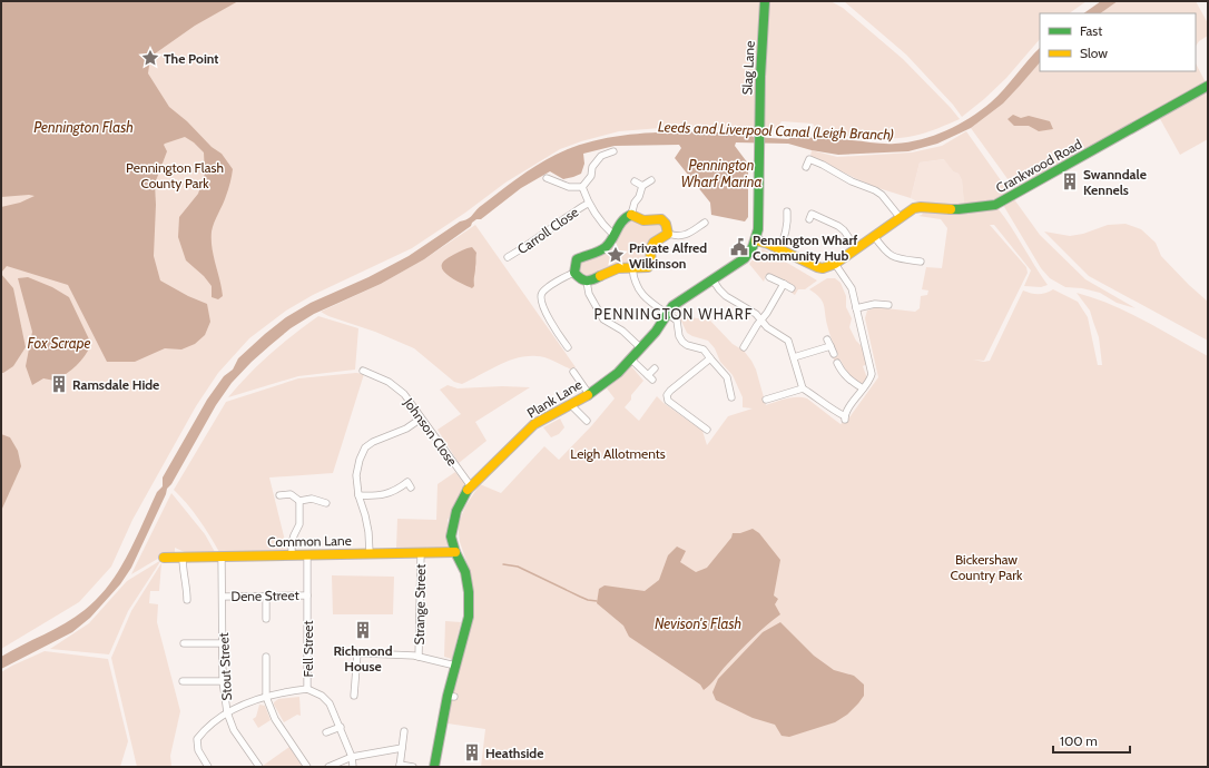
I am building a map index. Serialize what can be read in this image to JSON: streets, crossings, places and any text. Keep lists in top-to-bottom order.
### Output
{
  "streets": {
    "street": [
      "Slag Lane",
      "Crankwood Road",
      "Carroll Close",
      "Plank Lane",
      "Johnson Close",
      "Common Lane",
      "Dene Street",
      "Strange Street",
      "Fell Street",
      "Stout Street"
    ]
  },
  "crossings": [
    ["Slag Lane", "Plank Lane"],
    ["Plank Lane", "Johnson Close"],
    ["Plank Lane", "Common Lane"],
    ["Common Lane", "Strange Street"],
    ["Common Lane", "Fell Street"],
    ["Common Lane", "Stout Street"],
    ["Dene Street", "Fell Street"],
    ["Dene Street", "Stout Street"]
  ],
  "districts": ["PENNINGTON WHARF"],
  "water": [
    "Pennington Flash",
    "Leeds and Liverpool Canal (Leigh Branch)",
    "Pennington Wharf Marina",
    "Fox Scrape",
    "Nevison's Flash"
  ],
  "parks": ["Pennington Flash County Park", "Leigh Allotments", "Bickershaw Country Park"],
  "places": {
    "place": ["The Point", "Private Alfred Wilkinson"],
    "building": [
      "Swanndale Kennels",
      "Ramsdale Hide",
      "Richmond House",
      "Heathside"
    ],
    "public building": ["Pennington Wharf Community Hub"]
  },
  "legend": ["Fast", "Slow"],
  "scale_bar": "100 m"
}
